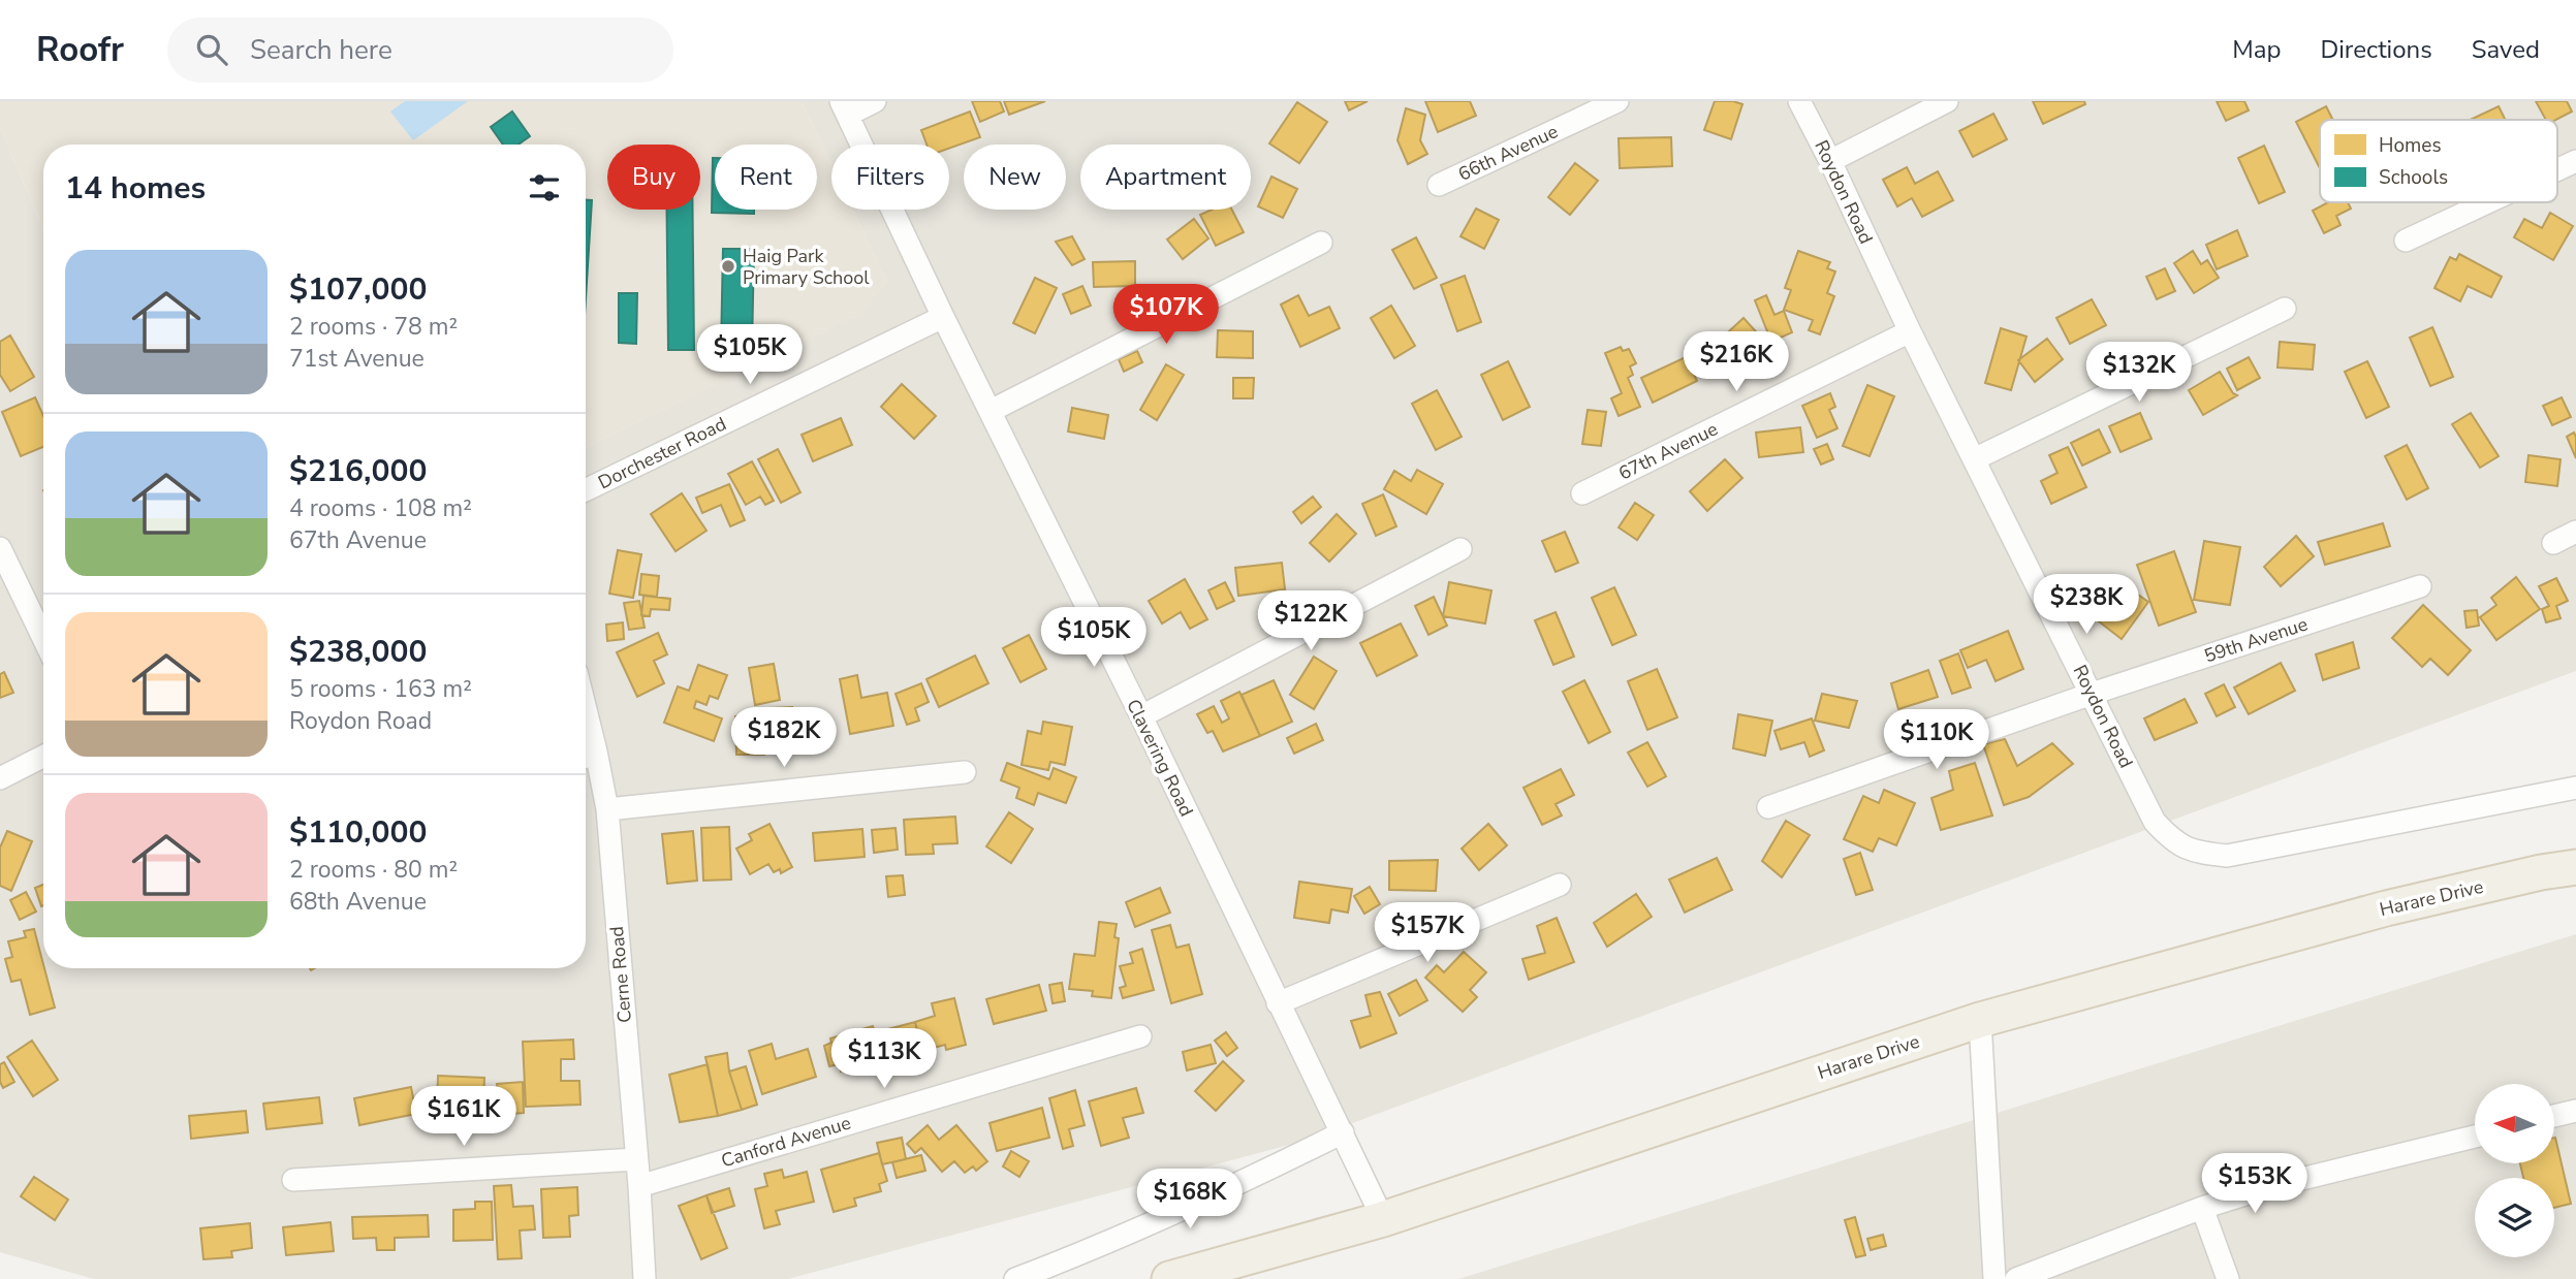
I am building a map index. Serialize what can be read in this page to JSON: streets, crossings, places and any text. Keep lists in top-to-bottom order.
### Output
{
  "streets": {
    "main road": ["Harare Drive"],
    "street": [
      "66th Avenue",
      "Roydon Road",
      "67th Avenue",
      "Dorchester Road",
      "59th Avenue",
      "Clavering Road",
      "Cerne Road",
      "Canford Avenue"
    ]
  },
  "crossings": [
    ["Roydon Road", "67th Avenue"],
    ["Roydon Road", "59th Avenue"],
    ["Dorchester Road", "Clavering Road"],
    ["Clavering Road", "Harare Drive"],
    ["Cerne Road", "Canford Avenue"]
  ],
  "places": ["Haig Park Primary School"],
  "legend": ["Homes", "Schools"],
  "north": "left",
  "page": {
    "header": "Roofr",
    "search": "Search here",
    "nav": ["Map", "Directions", "Saved"],
    "chip": [
      "Buy",
      "Rent",
      "Filters",
      "New",
      "Apartment"
    ],
    "heading": "14 homes",
    "list": [
      {
        "name": "$107,000",
        "note": "2 rooms · 78 m² · 71st Avenue"
      },
      {
        "name": "$216,000",
        "note": "4 rooms · 108 m² · 67th Avenue"
      },
      {
        "name": "$238,000",
        "note": "5 rooms · 163 m² · Roydon Road"
      },
      {
        "name": "$110,000",
        "note": "2 rooms · 80 m² · 68th Avenue"
      }
    ],
    "price": [
      "$107K",
      "$105K",
      "$216K",
      "$132K",
      "$238K",
      "$122K",
      "$105K",
      "$182K",
      "$110K",
      "$157K",
      "$113K",
      "$161K",
      "$153K",
      "$168K"
    ]
  }
}
